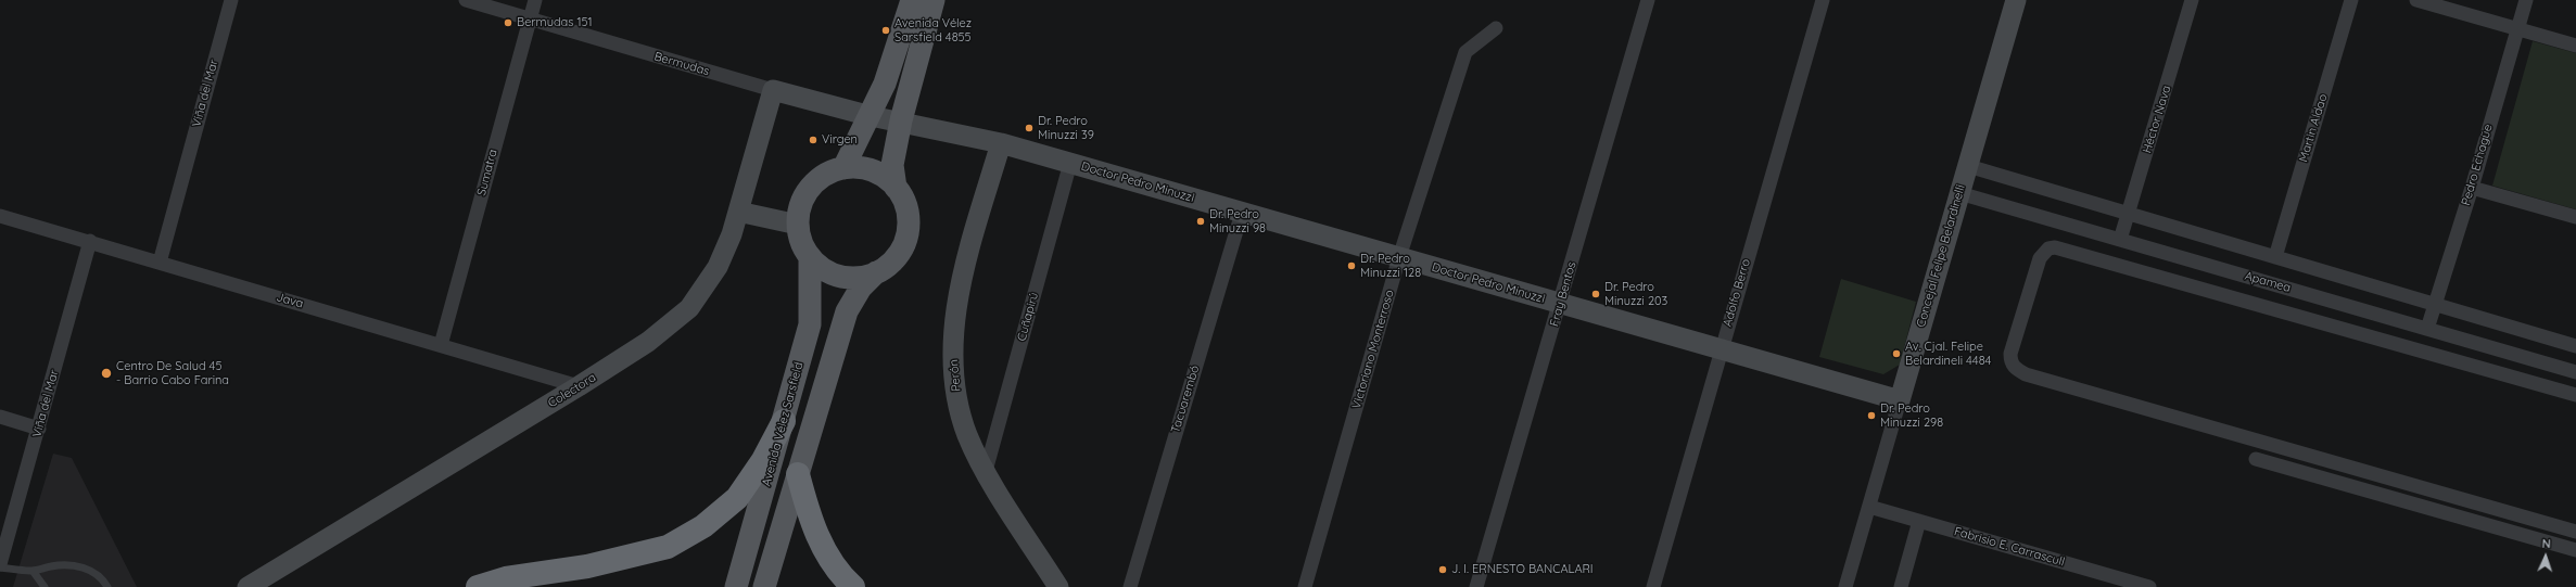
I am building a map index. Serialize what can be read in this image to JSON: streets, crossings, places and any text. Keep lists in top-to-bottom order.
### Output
{
  "streets": {
    "main road": [
      "Bermudas",
      "Doctor Pedro Minuzzi",
      "Concejal Felipe Belardinelli",
      "Perón",
      "Colectora",
      "Avenida Vélez Sarsfield"
    ],
    "street": [
      "Viña del Mar",
      "Héctor Nava",
      "Martin Aldao",
      "Pedro Echagüe",
      "Sumatra",
      "Apamea",
      "Adolfo Berro",
      "Fray Bentos",
      "Java",
      "Cuñapirú",
      "Victoriano Monterroso",
      "Tacuarembó",
      "Fabrisio E. Carrascull"
    ]
  },
  "crossings": [
    ["Bermudas", "Sumatra"],
    ["Bermudas", "Doctor Pedro Minuzzi"],
    ["Bermudas", "Colectora"],
    ["Viña del Mar", "Java"],
    ["Héctor Nava", "Apamea"],
    ["Pedro Echagüe", "Apamea"],
    ["Sumatra", "Java"],
    ["Doctor Pedro Minuzzi", "Concejal Felipe Belardinelli"],
    ["Doctor Pedro Minuzzi", "Adolfo Berro"],
    ["Doctor Pedro Minuzzi", "Fray Bentos"],
    ["Doctor Pedro Minuzzi", "Cuñapirú"],
    ["Doctor Pedro Minuzzi", "Victoriano Monterroso"],
    ["Doctor Pedro Minuzzi", "Perón"],
    ["Doctor Pedro Minuzzi", "Tacuarembó"],
    ["Concejal Felipe Belardinelli", "Apamea"],
    ["Concejal Felipe Belardinelli", "Fabrisio E. Carrascull"],
    ["Java", "Colectora"],
    ["Cuñapirú", "Perón"]
  ],
  "places": [
    "Bermudas 151",
    "Avenida Vélez Sarsfield 4855",
    "Dr. Pedro Minuzzi 39",
    "Virgen",
    "Dr. Pedro Minuzzi 98",
    "Dr. Pedro Minuzzi 128",
    "Dr. Pedro Minuzzi 203",
    "Av. Cjal. Felipe Belardineli 4484",
    "Centro De Salud 45 - Barrio Cabo Farina",
    "Dr. Pedro Minuzzi 298",
    "J. I. ERNESTO BANCALARI"
  ],
  "north": "top"
}
